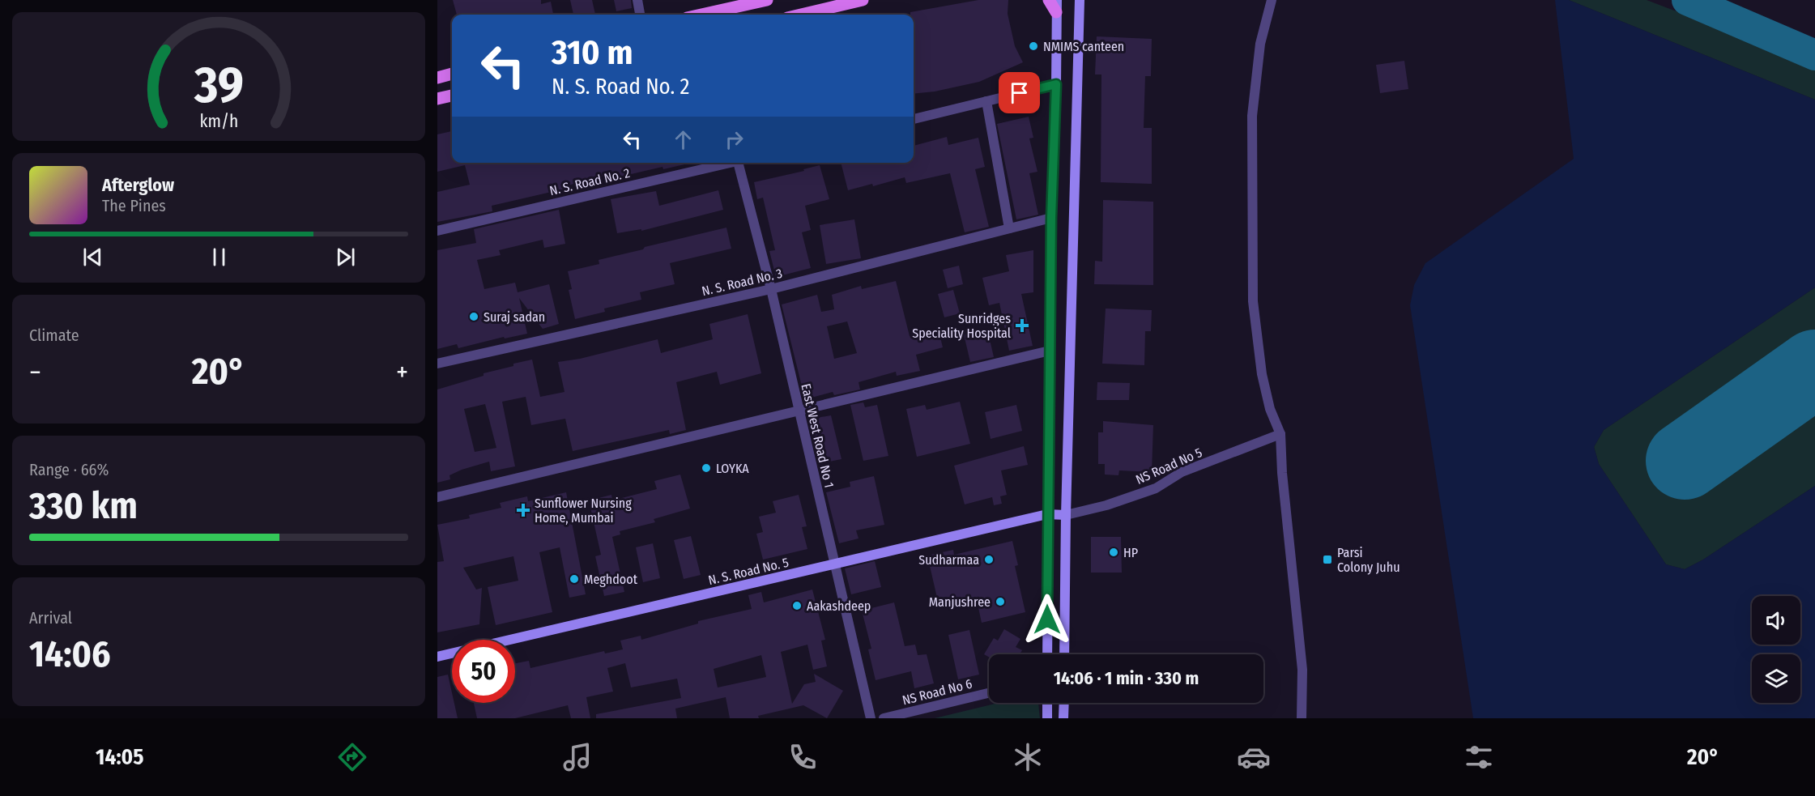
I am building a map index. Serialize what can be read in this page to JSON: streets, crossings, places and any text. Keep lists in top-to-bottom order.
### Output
{
  "streets": {
    "main road": ["N. S. Road No. 5"],
    "street": [
      "N. S. Road No. 2",
      "N. S. Road No. 3",
      "East West Road No 1",
      "NS Road No 5",
      "NS Road No 6"
    ]
  },
  "crossings": [
    ["N. S. Road No. 3", "East West Road No 1"],
    ["East West Road No 1", "N. S. Road No. 5"],
    ["NS Road No 5", "N. S. Road No. 5"]
  ],
  "places": {
    "other": [
      "NMIMS canteen",
      "Suraj sadan",
      "LOYKA",
      "HP",
      "Sudharmaa",
      "Meghdoot",
      "Manjushree",
      "Aakashdeep"
    ],
    "health": ["Sunridges Speciality Hospital", "Sunflower Nursing Home, Mumbai"],
    "transit": ["Parsi Colony Juhu"]
  },
  "page": {
    "turn": ["310 m", "N. S. Road No. 2"],
    "song": ["Afterglow", "The Pines"],
    "tile": [
      "Climate",
      ["Range · 66%", "330 km"],
      ["Arrival", "14:06"]
    ],
    "heat": ["−", "20°", "+"],
    "limit": "50",
    "trip": "14:06 · 1 min · 330 m",
    "tabs": ["14:05", "20°"],
    "gauge": ["39", "km/h"]
  }
}
